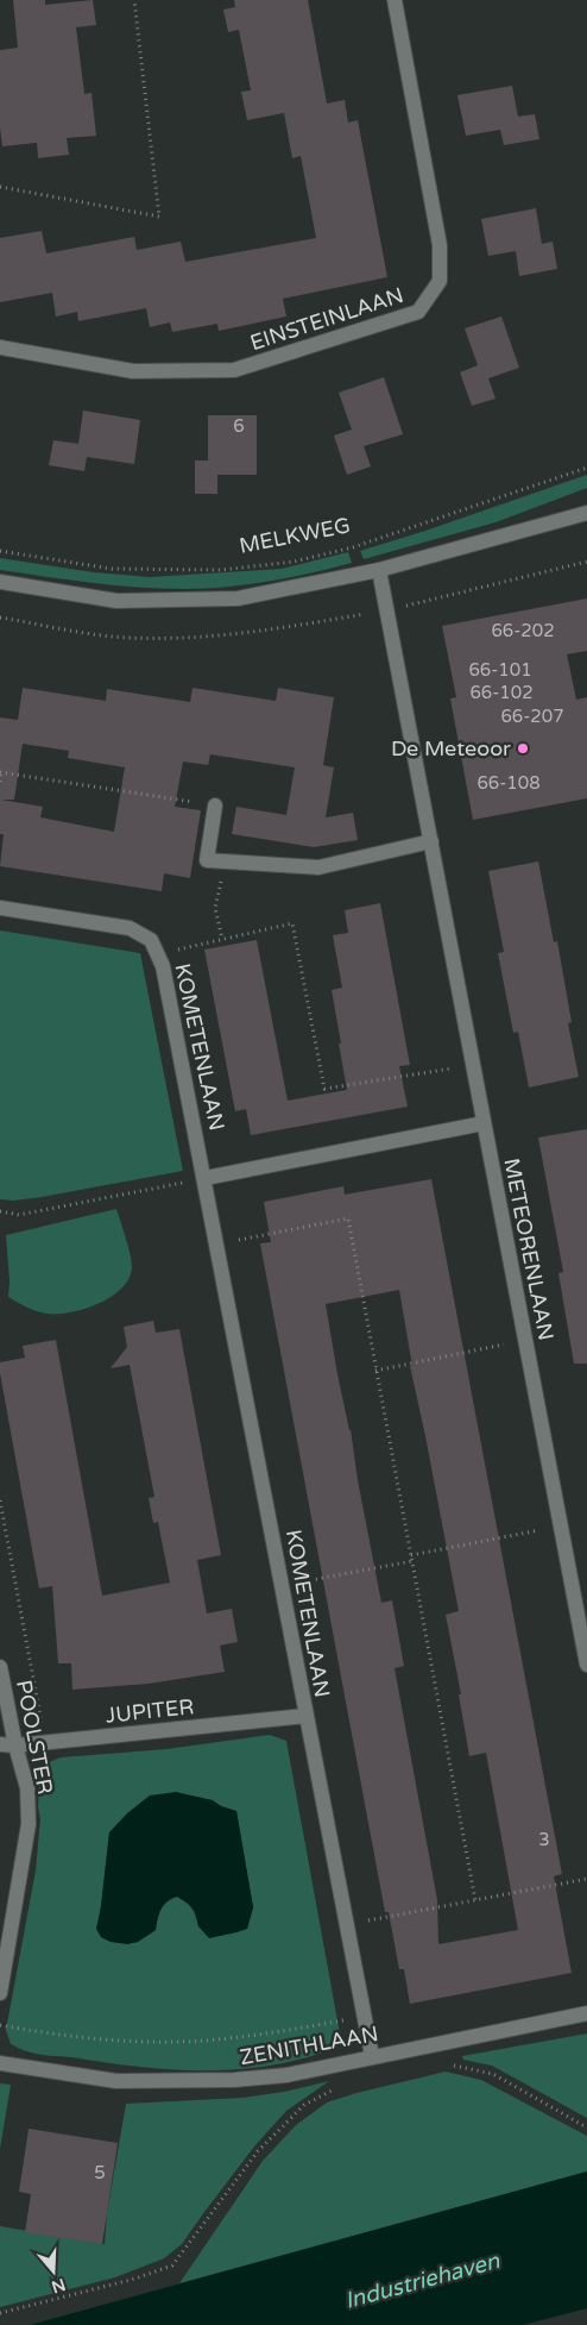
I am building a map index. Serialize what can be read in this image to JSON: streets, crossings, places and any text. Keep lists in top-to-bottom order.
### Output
{
  "streets": {
    "street": [
      "EINSTEINLAAN",
      "KOMETENLAAN",
      "METEORENLAAN",
      "JUPITER",
      "POOLSTER",
      "ZENITHLAAN"
    ],
    "path": ["MELKWEG"]
  },
  "crossings": [
    ["KOMETENLAAN", "JUPITER"],
    ["KOMETENLAAN", "ZENITHLAAN"],
    ["JUPITER", "POOLSTER"]
  ],
  "water": ["Industriehaven"],
  "places": ["De Meteoor"],
  "house_numbers": [
    "6",
    "66-202",
    "66-101",
    "66-102",
    "66-207",
    "66-108",
    "3",
    "5"
  ],
  "north": "bottom"
}
